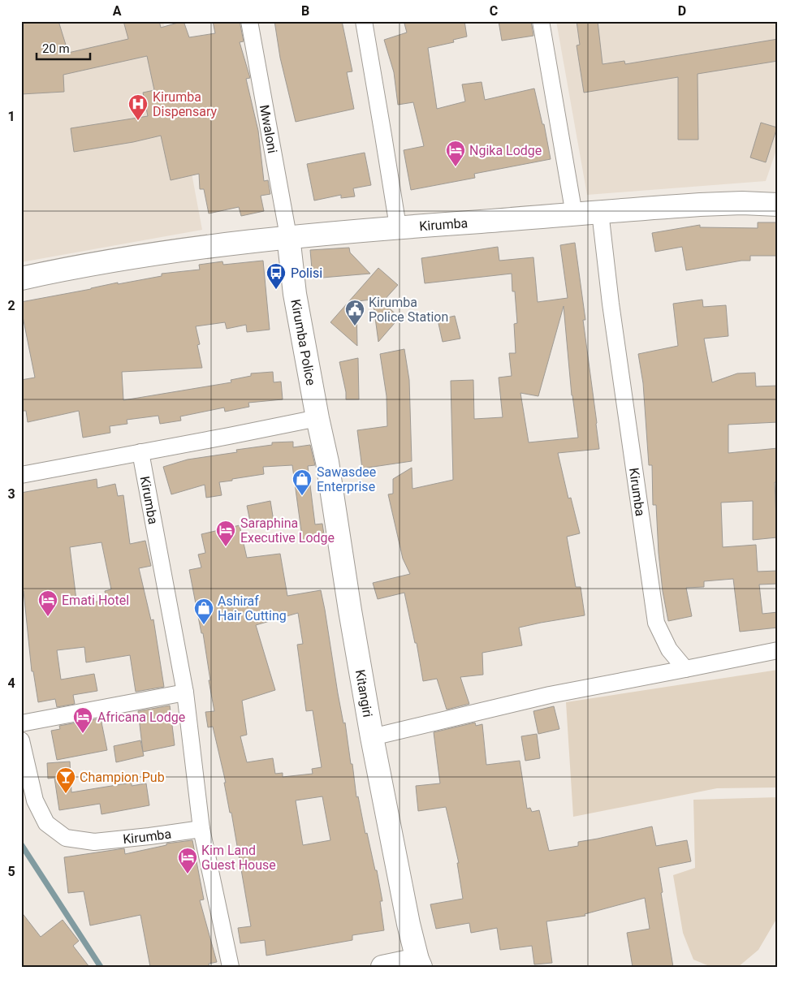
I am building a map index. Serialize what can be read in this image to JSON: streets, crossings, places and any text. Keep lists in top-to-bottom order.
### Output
{
  "streets": {
    "street": [
      "Mwaloni",
      "Kirumba",
      "Kirumba Police",
      "Kitangiri"
    ]
  },
  "crossings": [
    ["Mwaloni", "Kirumba"],
    ["Mwaloni", "Kirumba Police"],
    ["Kirumba", "Kirumba Police"],
    ["Kirumba Police", "Kitangiri"]
  ],
  "places": {
    "hospital": ["Kirumba Dispensary"],
    "hotel": [
      "Ngika Lodge",
      "Saraphina Executive Lodge",
      "Emati Hotel",
      "Africana Lodge",
      "Kim Land Guest House"
    ],
    "bus stop": ["Polisi"],
    "public building": ["Kirumba Police Station"],
    "shop": ["Sawasdee Enterprise", "Ashiraf Hair Cutting"],
    "bar": ["Champion Pub"]
  },
  "scale_bar": "20 m",
  "grid": {
    "columns": [
      "A",
      "B",
      "C",
      "D"
    ],
    "rows": [
      "1",
      "2",
      "3",
      "4",
      "5"
    ]
  }
}
